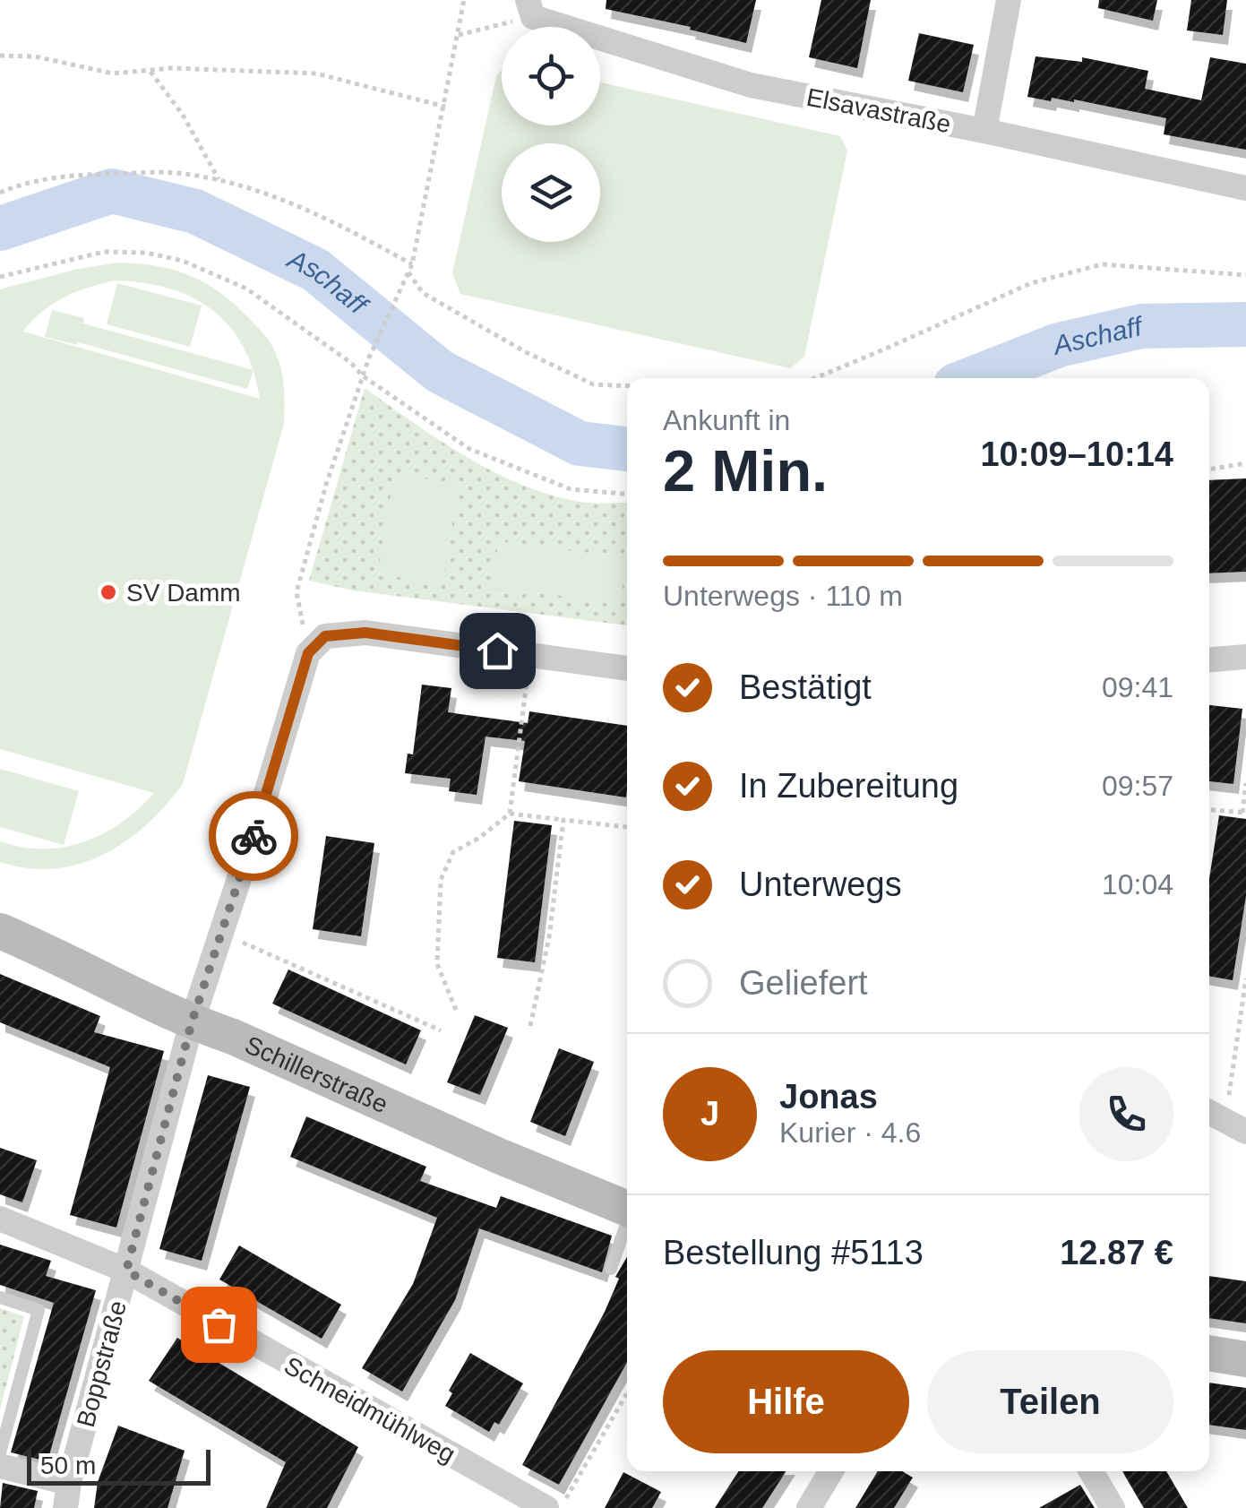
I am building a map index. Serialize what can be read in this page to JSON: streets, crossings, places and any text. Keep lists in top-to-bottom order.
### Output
{
  "streets": {
    "main road": ["Schillerstraße"],
    "street": ["Elsavastraße", "Boppstraße", "Schneidmühlweg"]
  },
  "crossings": [
    ["Schillerstraße", "Boppstraße"],
    ["Boppstraße", "Schneidmühlweg"]
  ],
  "water": ["Aschaff"],
  "places": ["SV Damm"],
  "scale_bar": "50 m",
  "page": {
    "heading": ["2 Min.", "Ankunft in", "10:09–10:14"],
    "panel": [
      "Jonas",
      "Kurier · 4.6",
      "Bestellung #5113",
      "12.87 €"
    ],
    "bar": "Unterwegs · 110 m",
    "list": [
      ["Bestätigt", "09:41"],
      ["In Zubereitung", "09:57"],
      ["Unterwegs", "10:04"],
      "Geliefert"
    ],
    "round": "J",
    "buttons": ["Hilfe", "Teilen"],
    "scale": "50 m"
  }
}
